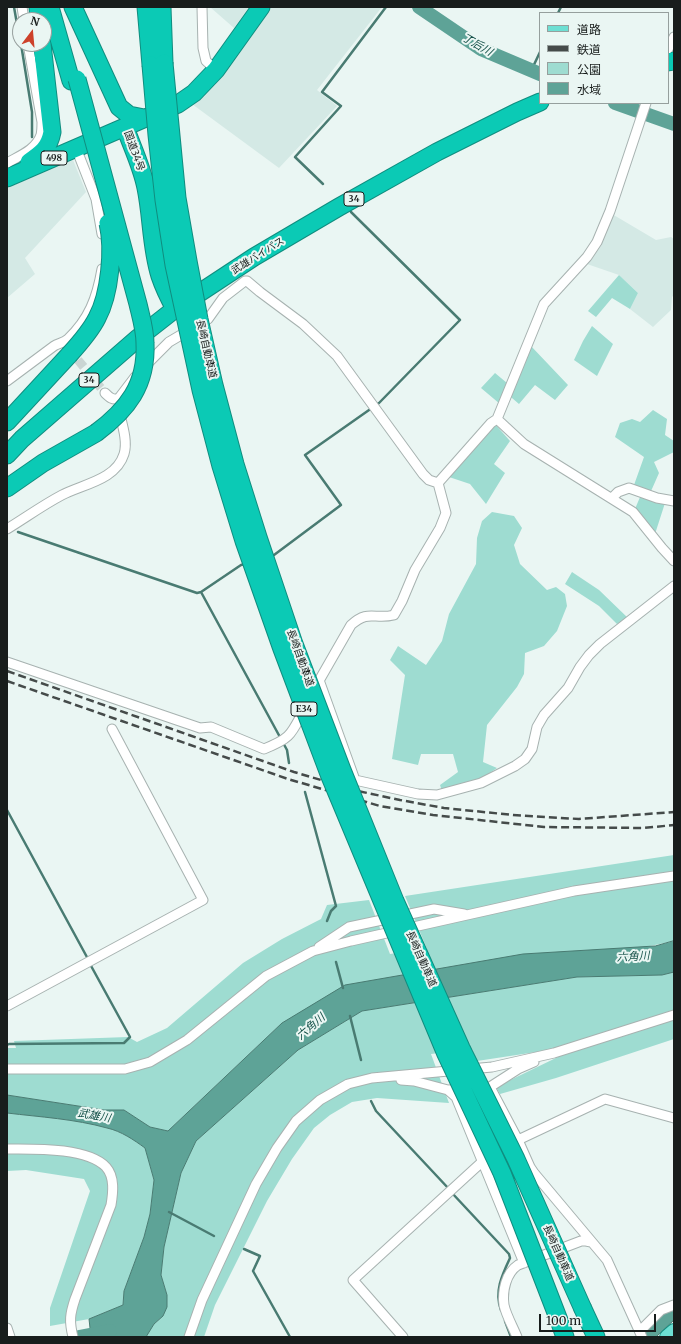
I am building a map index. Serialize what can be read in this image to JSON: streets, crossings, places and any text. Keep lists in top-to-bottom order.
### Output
{
  "streets": {
    "highway": [
      "国道34号",
      "498",
      "34",
      "武雄バイパス",
      "長崎自動車道",
      "E34"
    ]
  },
  "crossings": [
    ["国道34号", "498"],
    ["国道34号", "武雄バイパス"]
  ],
  "water": ["丁后川", "六角川", "武雄川"],
  "legend": [
    "道路",
    "鉄道",
    "公園",
    "水域"
  ],
  "scale_bar": "100 m",
  "north": "top"
}
